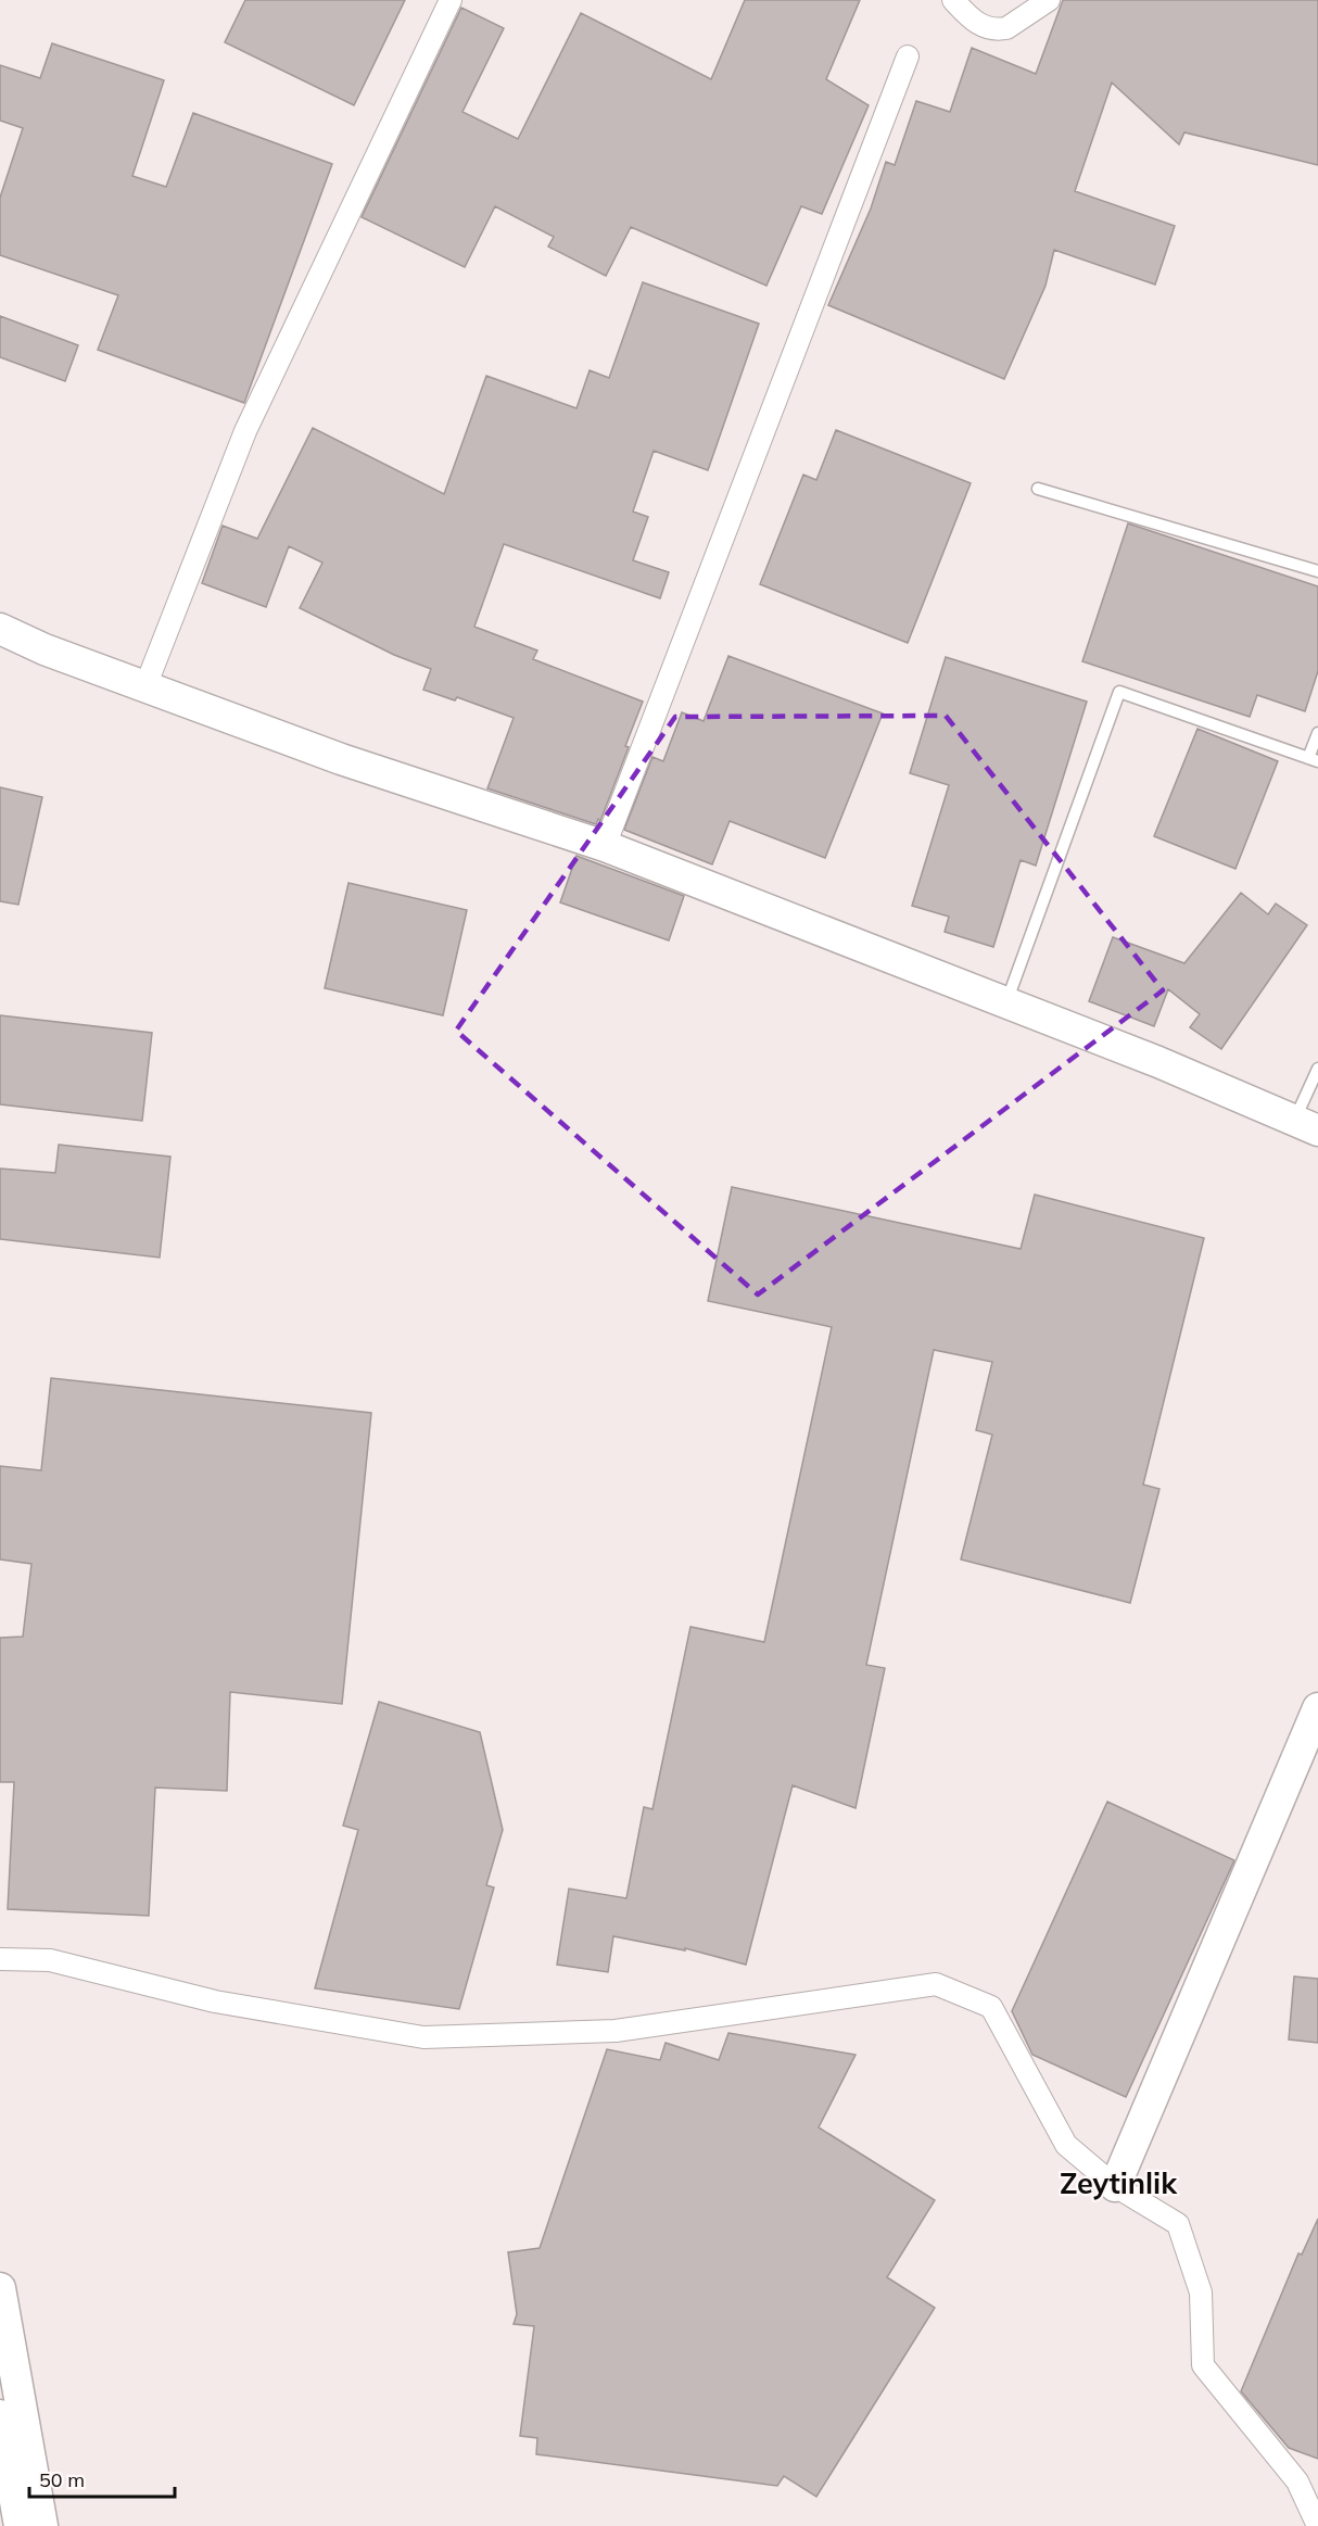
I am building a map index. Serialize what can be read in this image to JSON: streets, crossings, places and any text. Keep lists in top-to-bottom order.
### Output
{
  "districts": ["Zeytinlik"],
  "scale_bar": "50 m"
}
